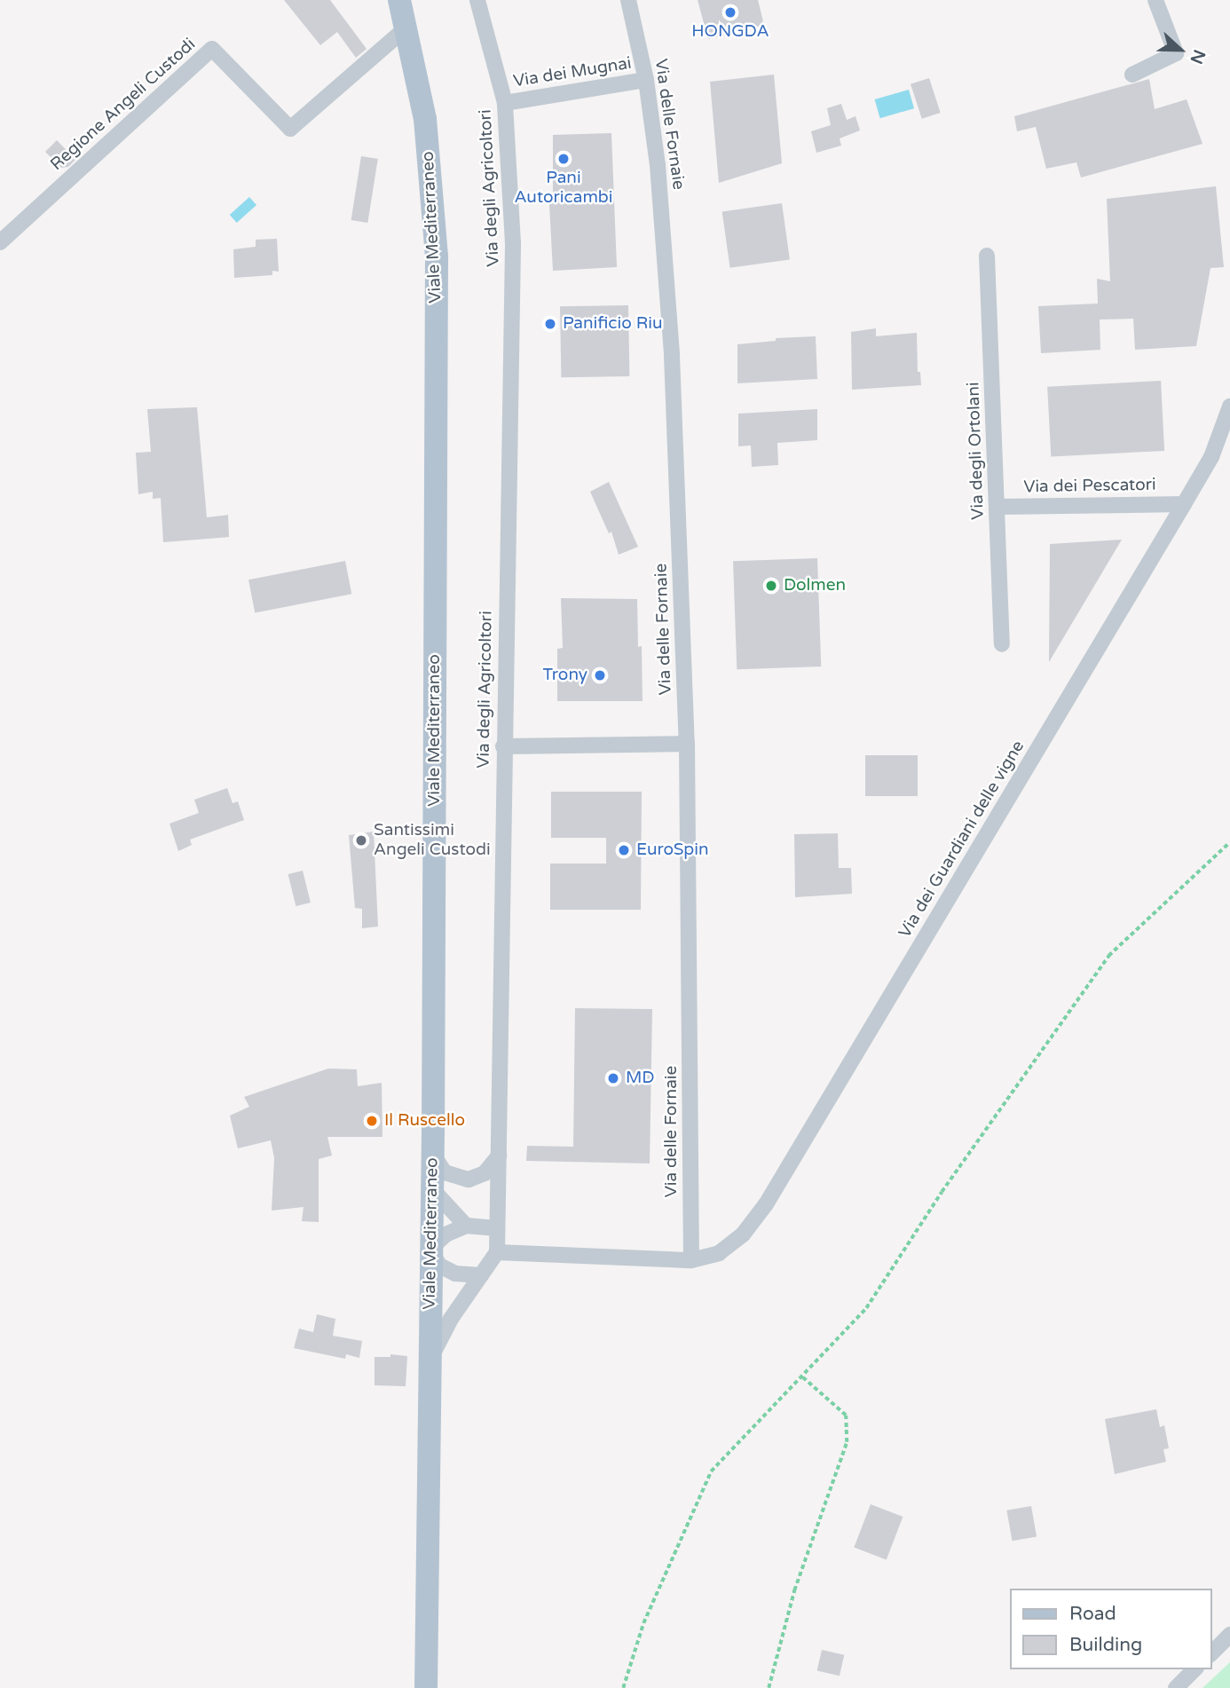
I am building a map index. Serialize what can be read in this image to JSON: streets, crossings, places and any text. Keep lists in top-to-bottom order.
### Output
{
  "streets": {
    "main road": ["Viale Mediterraneo"],
    "street": [
      "Via dei Mugnai",
      "Regione Angeli Custodi",
      "Via delle Fornaie",
      "Via degli Agricoltori",
      "Via degli Ortolani",
      "Via dei Pescatori",
      "Via dei Guardiani delle vigne"
    ]
  },
  "crossings": [
    ["Via dei Mugnai", "Via delle Fornaie"],
    ["Via dei Mugnai", "Via degli Agricoltori"],
    ["Regione Angeli Custodi", "Viale Mediterraneo"],
    ["Via delle Fornaie", "Via dei Guardiani delle vigne"],
    ["Via degli Agricoltori", "Viale Mediterraneo"],
    ["Via degli Agricoltori", "Via dei Guardiani delle vigne"],
    ["Viale Mediterraneo", "Via dei Guardiani delle vigne"],
    ["Via degli Ortolani", "Via dei Pescatori"],
    ["Via dei Pescatori", "Via dei Guardiani delle vigne"]
  ],
  "places": [
    "HONGDA",
    "Pani Autoricambi",
    "Panificio Riu",
    "Dolmen",
    "Trony",
    "Santissimi Angeli Custodi",
    "EuroSpin",
    "MD",
    "Il Ruscello"
  ],
  "legend": ["Road", "Building"],
  "north": "right"
}
